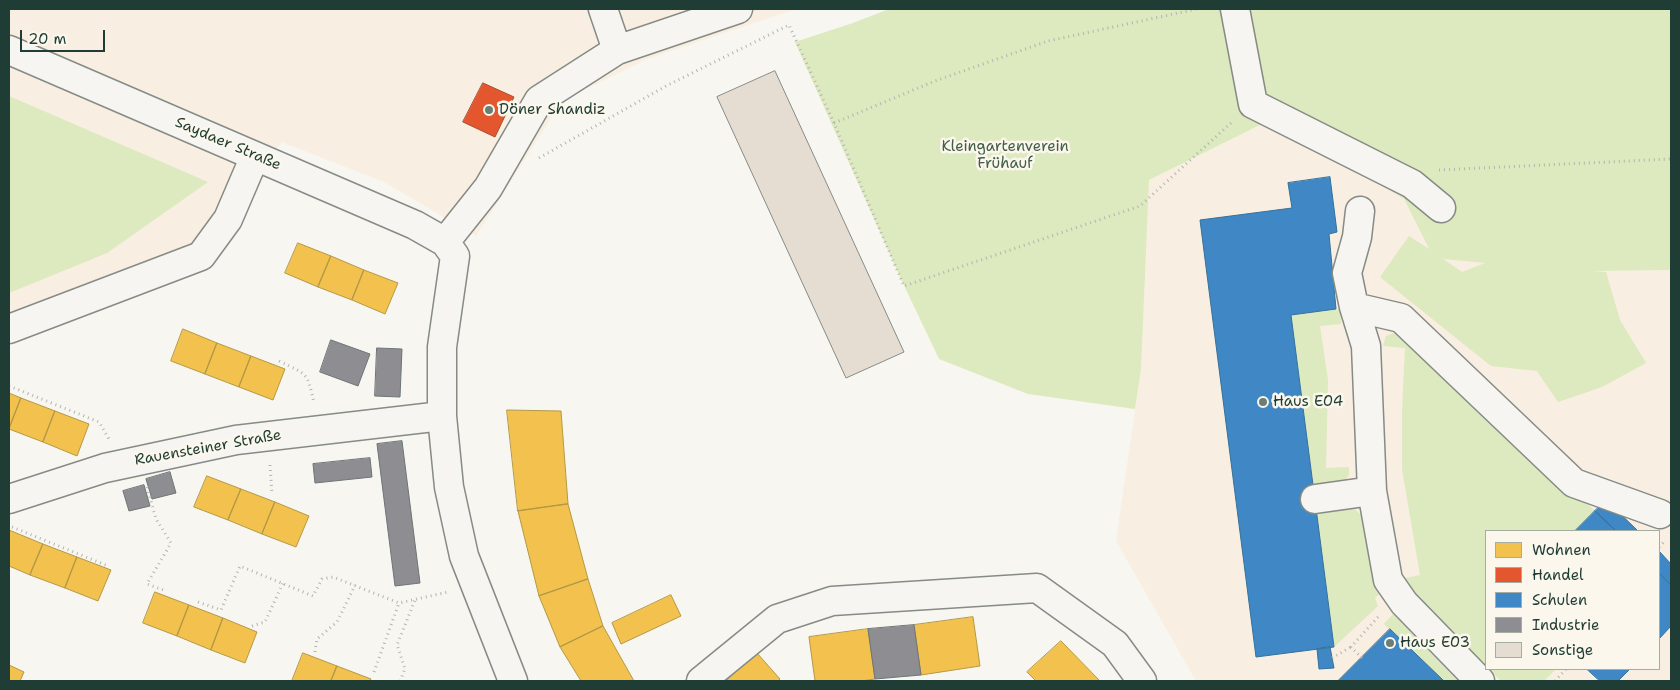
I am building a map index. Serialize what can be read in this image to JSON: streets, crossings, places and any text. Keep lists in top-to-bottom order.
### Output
{
  "streets": {
    "street": ["Saydaer Straße", "Rauensteiner Straße"]
  },
  "parks": ["Kleingartenverein Frühauf"],
  "places": ["Döner Shandiz", "Haus E04", "Haus E03"],
  "legend": [
    "Wohnen",
    "Handel",
    "Schulen",
    "Industrie",
    "Sonstige"
  ],
  "scale_bar": "20 m"
}
